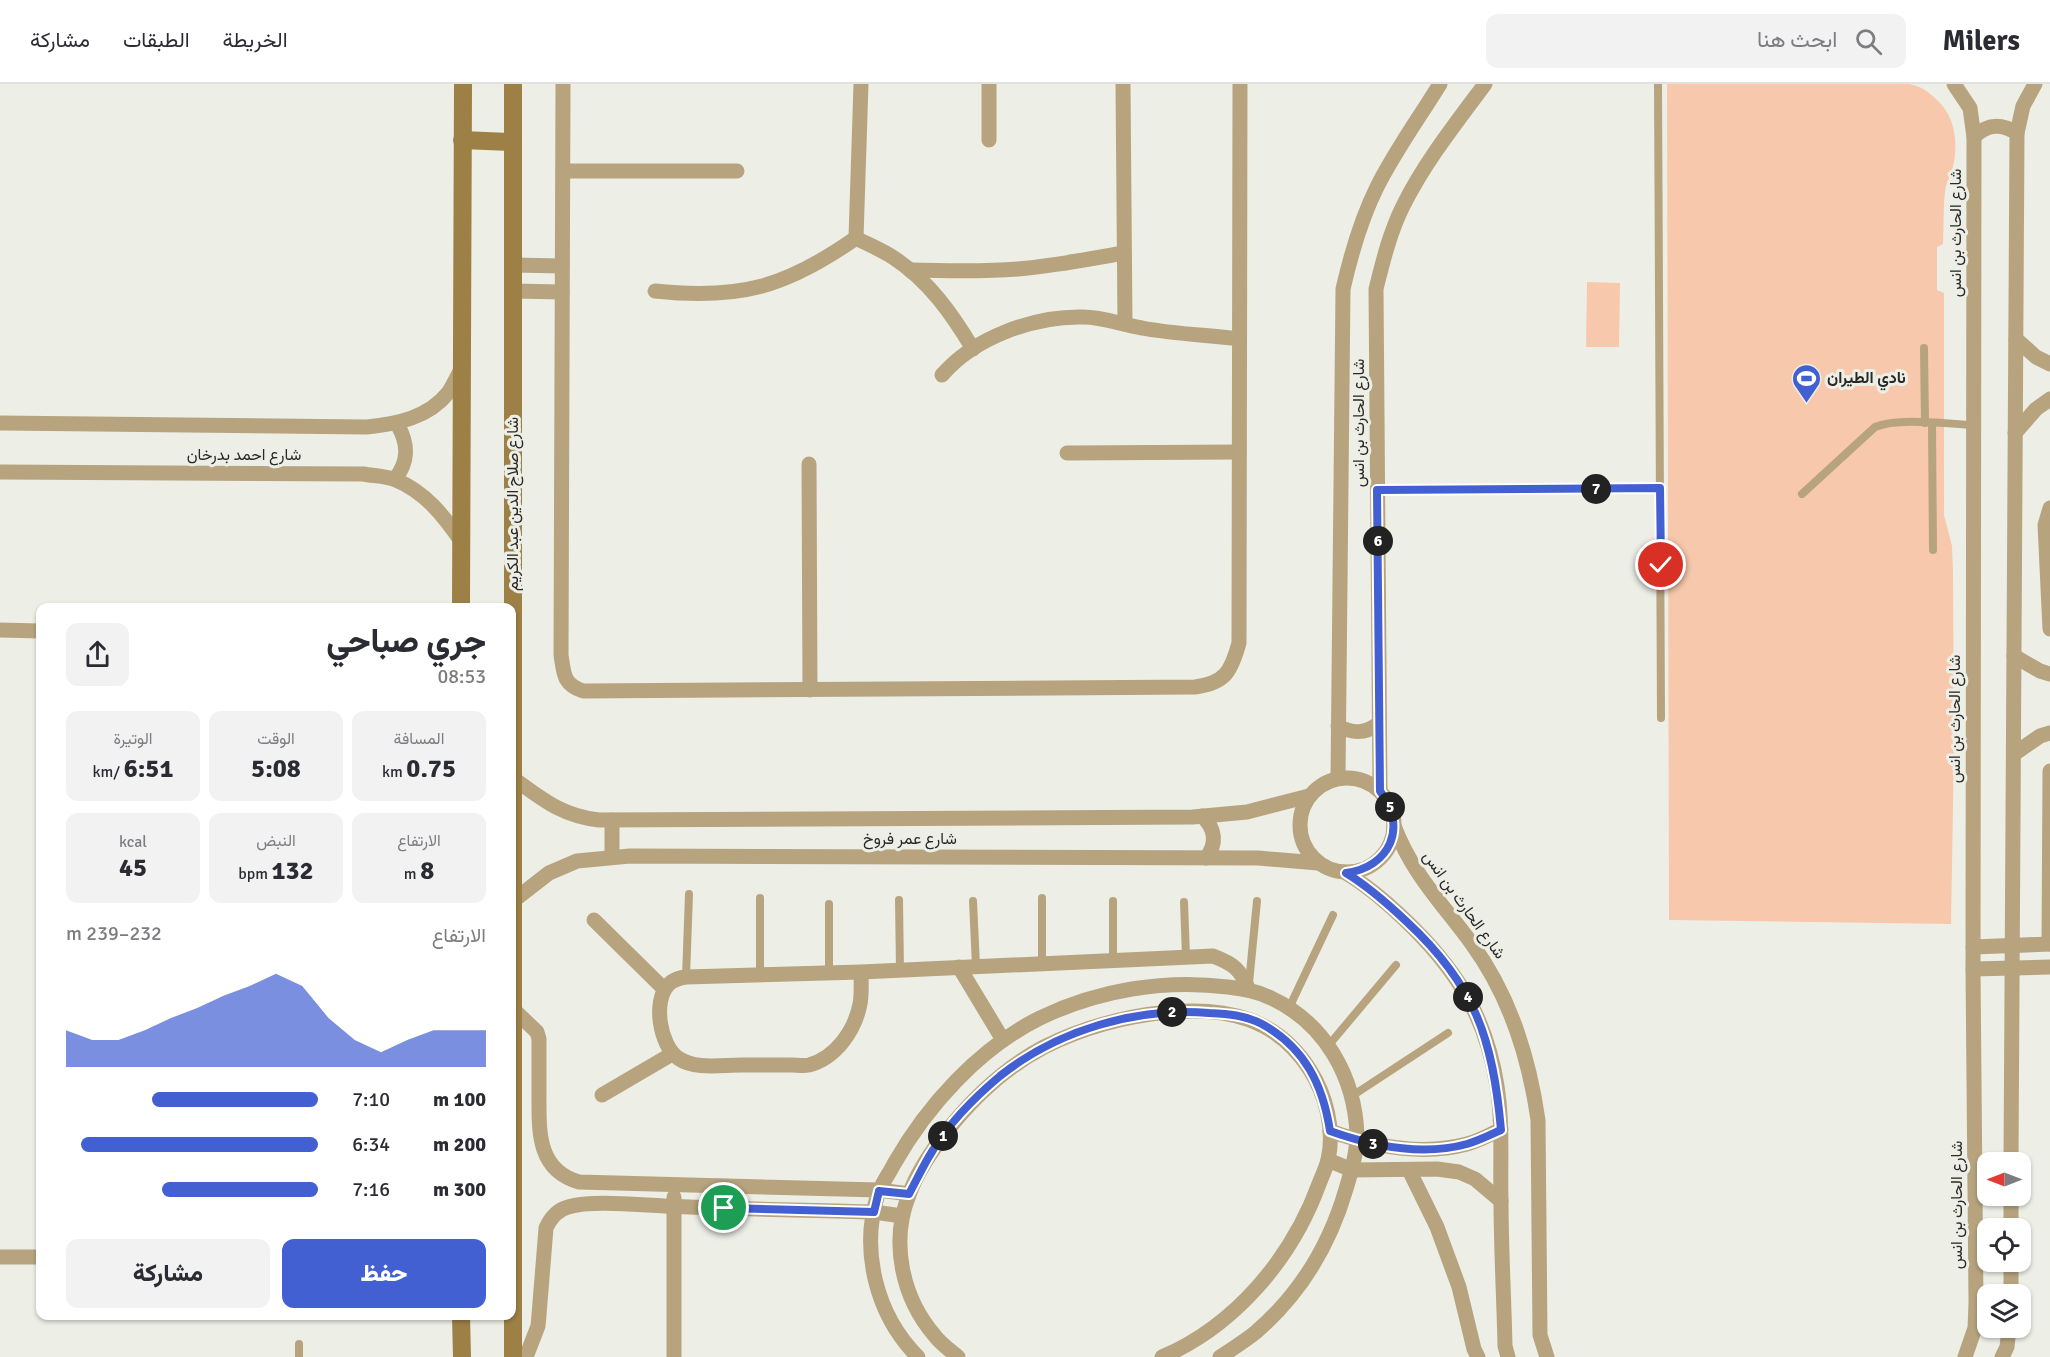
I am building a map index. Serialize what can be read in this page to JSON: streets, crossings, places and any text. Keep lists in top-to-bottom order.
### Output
{
  "streets": {
    "main road": ["شارع صلاح الدين عبد الكريم"],
    "street": ["شارع الحارث بن انس", "شارع احمد بدرخان", "شارع عمر فروخ"]
  },
  "crossings": [
    ["شارع الحارث بن انس", "شارع عمر فروخ"]
  ],
  "places": {
    "sports": ["نادي الطيران"]
  },
  "north": "left",
  "page": {
    "header": "Milers",
    "search": "ابحث هنا",
    "nav": ["الخريطة", "الطبقات", "مشاركة"],
    "pins": [
      "7",
      "6",
      "5",
      "4",
      "2",
      "1",
      "3"
    ],
    "heading": ["جري صباحي", "08:53"],
    "stats": [
      ["المسافة", "0.75 km"],
      ["الوقت", "5:08"],
      ["الوتيرة", "6:51 /km"],
      ["الارتفاع", "8 m"],
      ["النبض", "132 bpm"],
      ["kcal", "45"]
    ],
    "chart": ["الارتفاع", "232–239 m"],
    "list": [
      {
        "name": "100 m",
        "note": "7:10"
      },
      {
        "name": "200 m",
        "note": "6:34"
      },
      {
        "name": "300 m",
        "note": "7:16"
      }
    ],
    "buttons": ["حفظ", "مشاركة"]
  }
}
